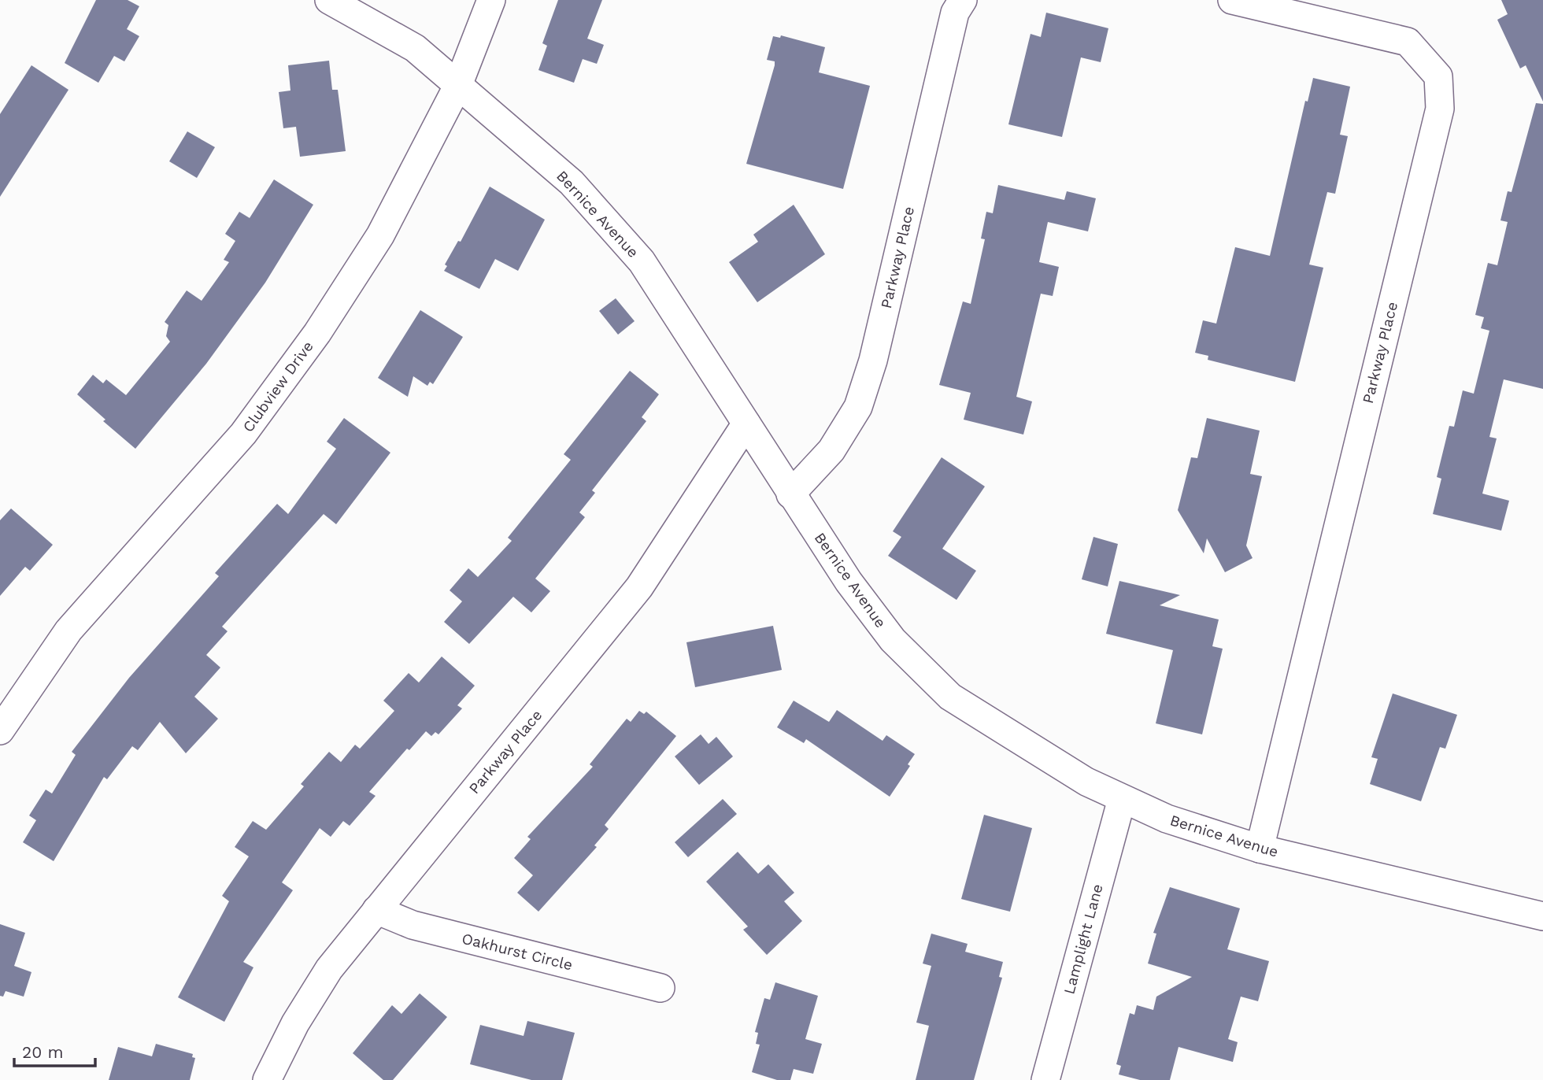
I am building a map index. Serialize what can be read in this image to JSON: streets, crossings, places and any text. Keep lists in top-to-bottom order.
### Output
{
  "streets": {
    "street": [
      "Bernice Avenue",
      "Parkway Place",
      "Clubview Drive",
      "Lamplight Lane",
      "Oakhurst Circle"
    ]
  },
  "crossings": [
    ["Bernice Avenue", "Parkway Place"],
    ["Bernice Avenue", "Clubview Drive"],
    ["Bernice Avenue", "Lamplight Lane"],
    ["Parkway Place", "Oakhurst Circle"]
  ],
  "scale_bar": "20 m"
}
